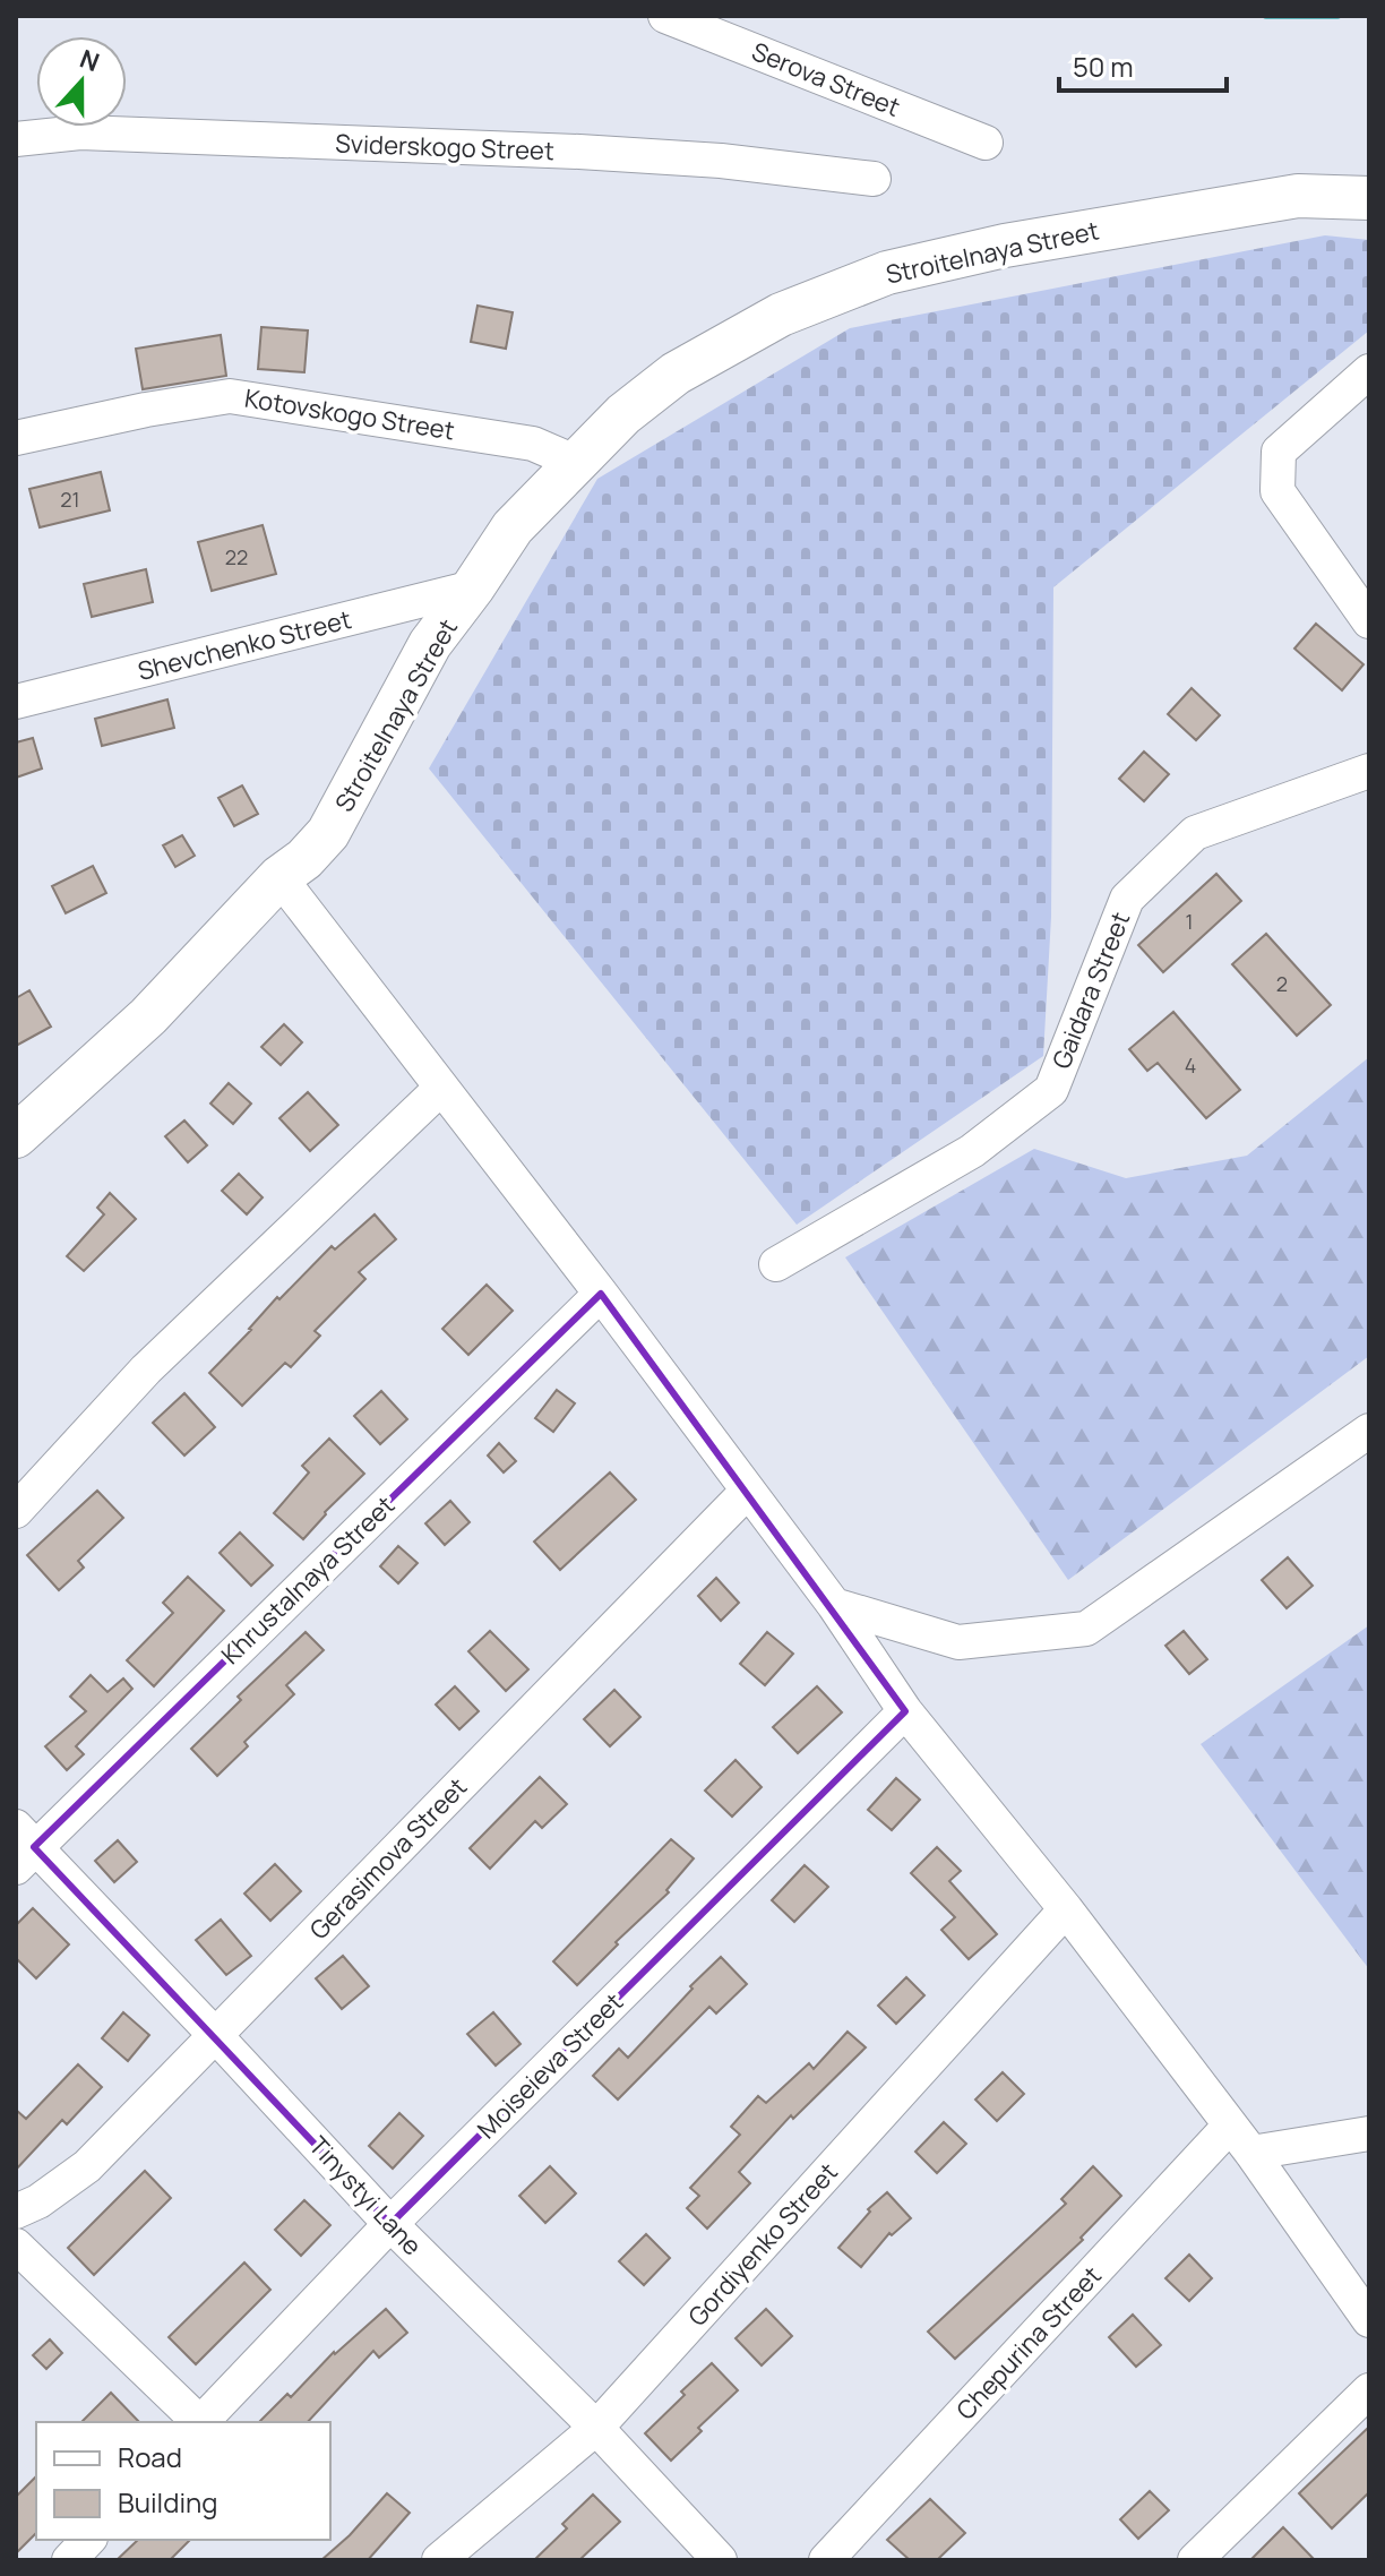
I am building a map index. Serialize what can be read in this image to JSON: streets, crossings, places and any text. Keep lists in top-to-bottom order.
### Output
{
  "streets": {
    "main road": ["Stroitelnaya Street"],
    "street": [
      "Serova Street",
      "Sviderskogo Street",
      "Kotovskogo Street",
      "Shevchenko Street",
      "Gaidara Street",
      "Khrustalnaya Street",
      "Gerasimova Street",
      "Moiseieva Street",
      "Tinystyi Lane",
      "Gordiyenko Street",
      "Chepurina Street"
    ]
  },
  "crossings": [
    ["Stroitelnaya Street", "Kotovskogo Street"],
    ["Stroitelnaya Street", "Shevchenko Street"],
    ["Khrustalnaya Street", "Tinystyi Lane"],
    ["Gerasimova Street", "Tinystyi Lane"],
    ["Moiseieva Street", "Tinystyi Lane"],
    ["Tinystyi Lane", "Gordiyenko Street"]
  ],
  "house_numbers": [
    "21",
    "22",
    "1",
    "2",
    "4"
  ],
  "legend": ["Road", "Building"],
  "scale_bar": "50 m",
  "north": "top"
}
